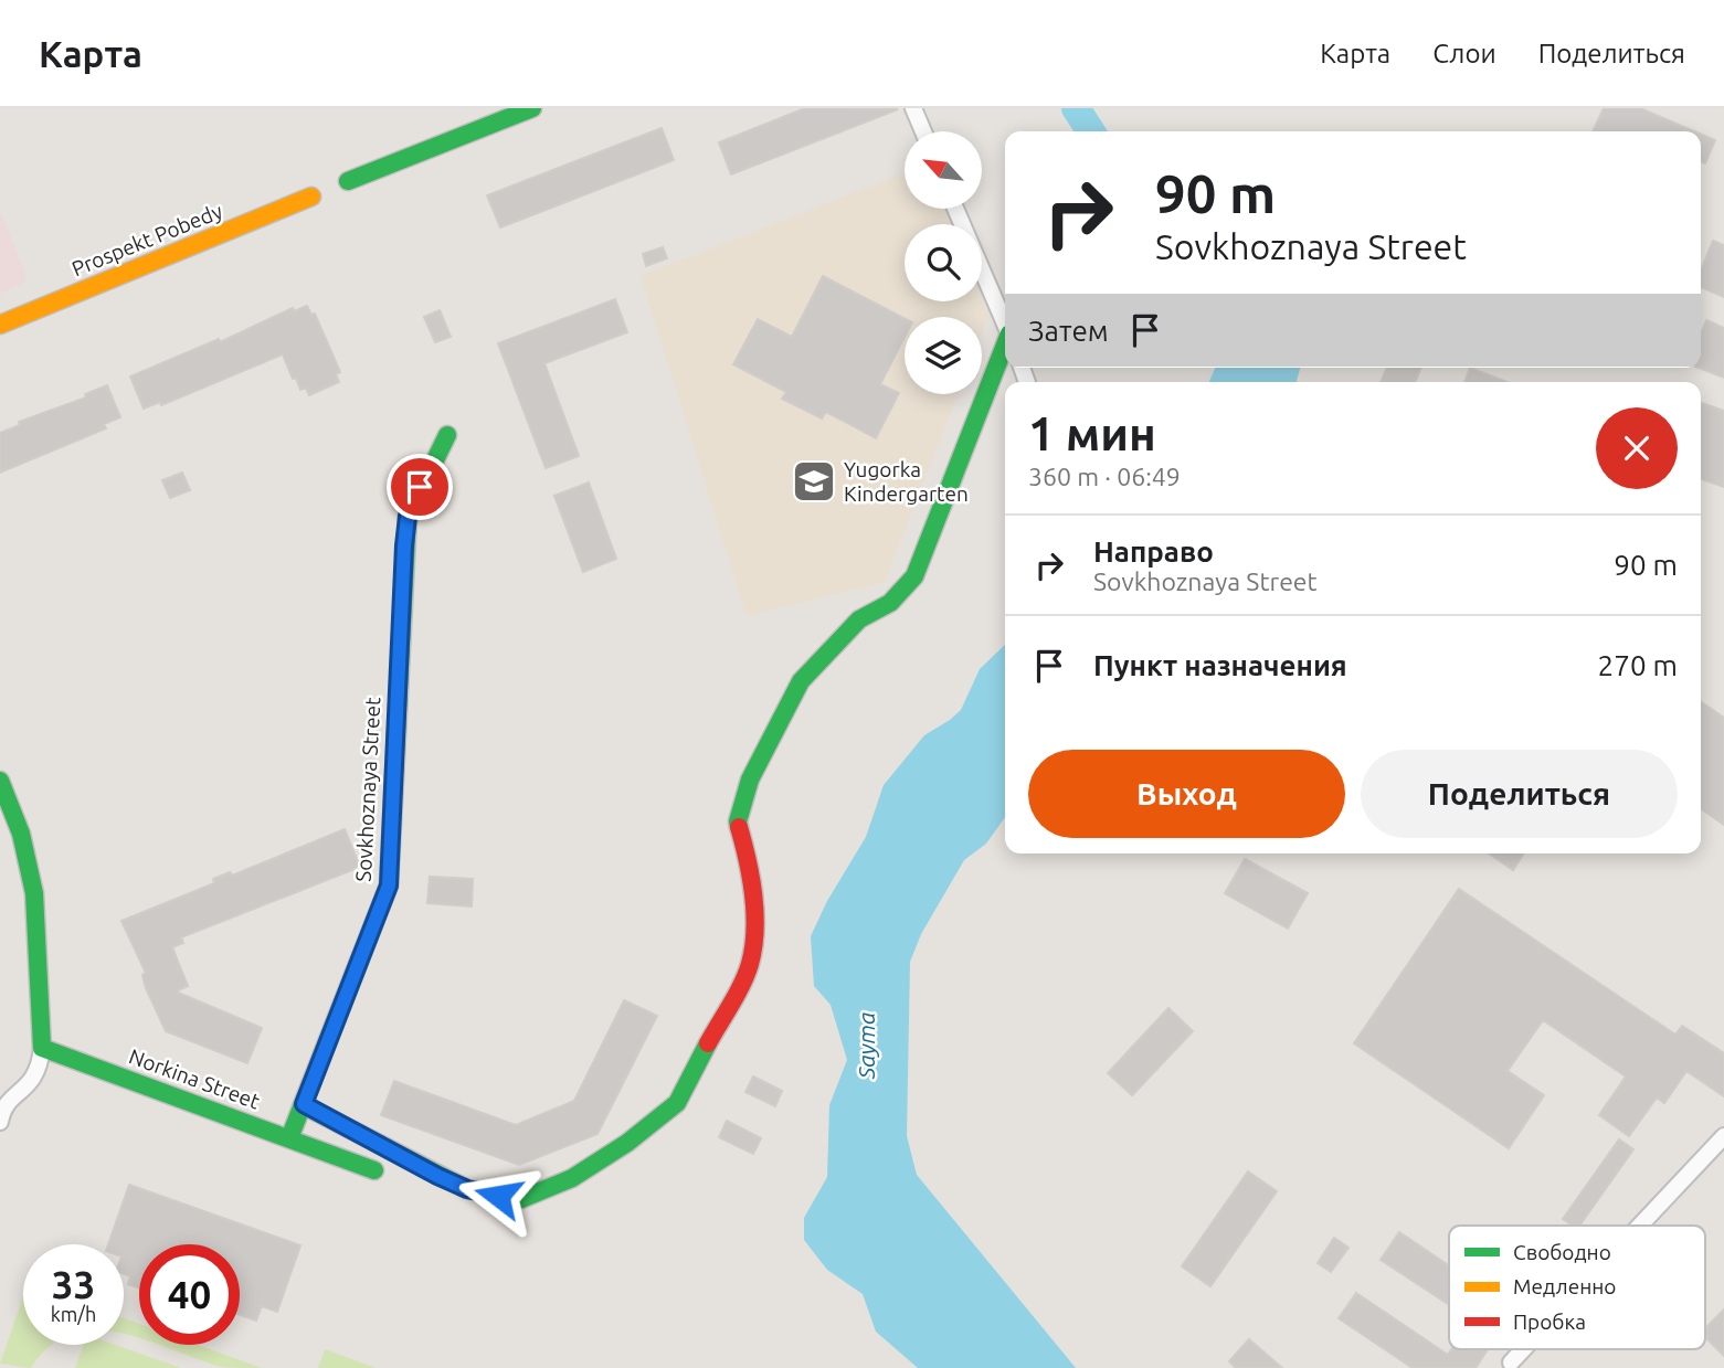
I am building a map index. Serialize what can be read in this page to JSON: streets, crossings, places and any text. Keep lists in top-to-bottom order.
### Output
{
  "streets": {
    "street": ["Prospekt Pobedy", "Sovkhoznaya Street", "Norkina Street"]
  },
  "crossings": [
    ["Sovkhoznaya Street", "Norkina Street"]
  ],
  "water": ["Sayma"],
  "places": {
    "school or university": ["Yugorka Kindergarten"]
  },
  "legend": ["Свободно", "Медленно", "Пробка"],
  "north": "top left",
  "page": {
    "header": "Карта",
    "nav": ["Карта", "Слои", "Поделиться"],
    "turn": ["90 m", "Sovkhoznaya Street"],
    "then": "Затем",
    "heading": ["1 мин", "360 m · 06:49"],
    "list": [
      {
        "name": "Направо",
        "note": "Sovkhoznaya Street",
        "value": "90 m"
      },
      {
        "name": "Пункт назначения",
        "value": "270 m"
      }
    ],
    "buttons": ["Выход", "Поделиться"],
    "speed": "33 km/h",
    "limit": "40"
  }
}
